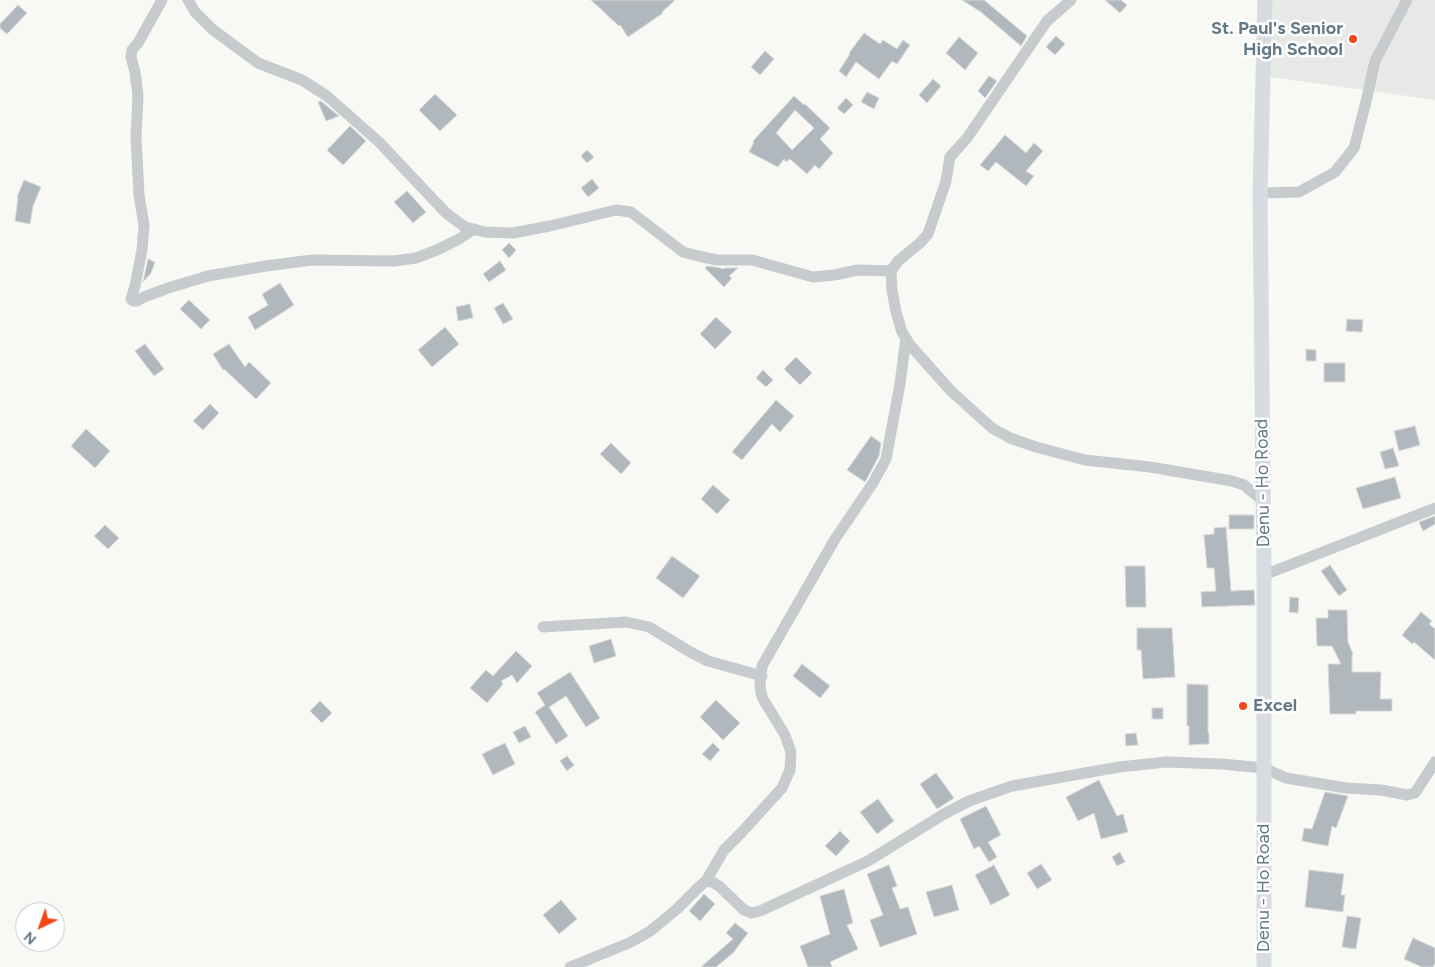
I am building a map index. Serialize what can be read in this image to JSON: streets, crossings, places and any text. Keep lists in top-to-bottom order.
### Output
{
  "streets": {
    "main road": ["Denu - Ho Road"]
  },
  "places": ["St. Paul's Senior High School", "Excel"],
  "north": "bottom left"
}
